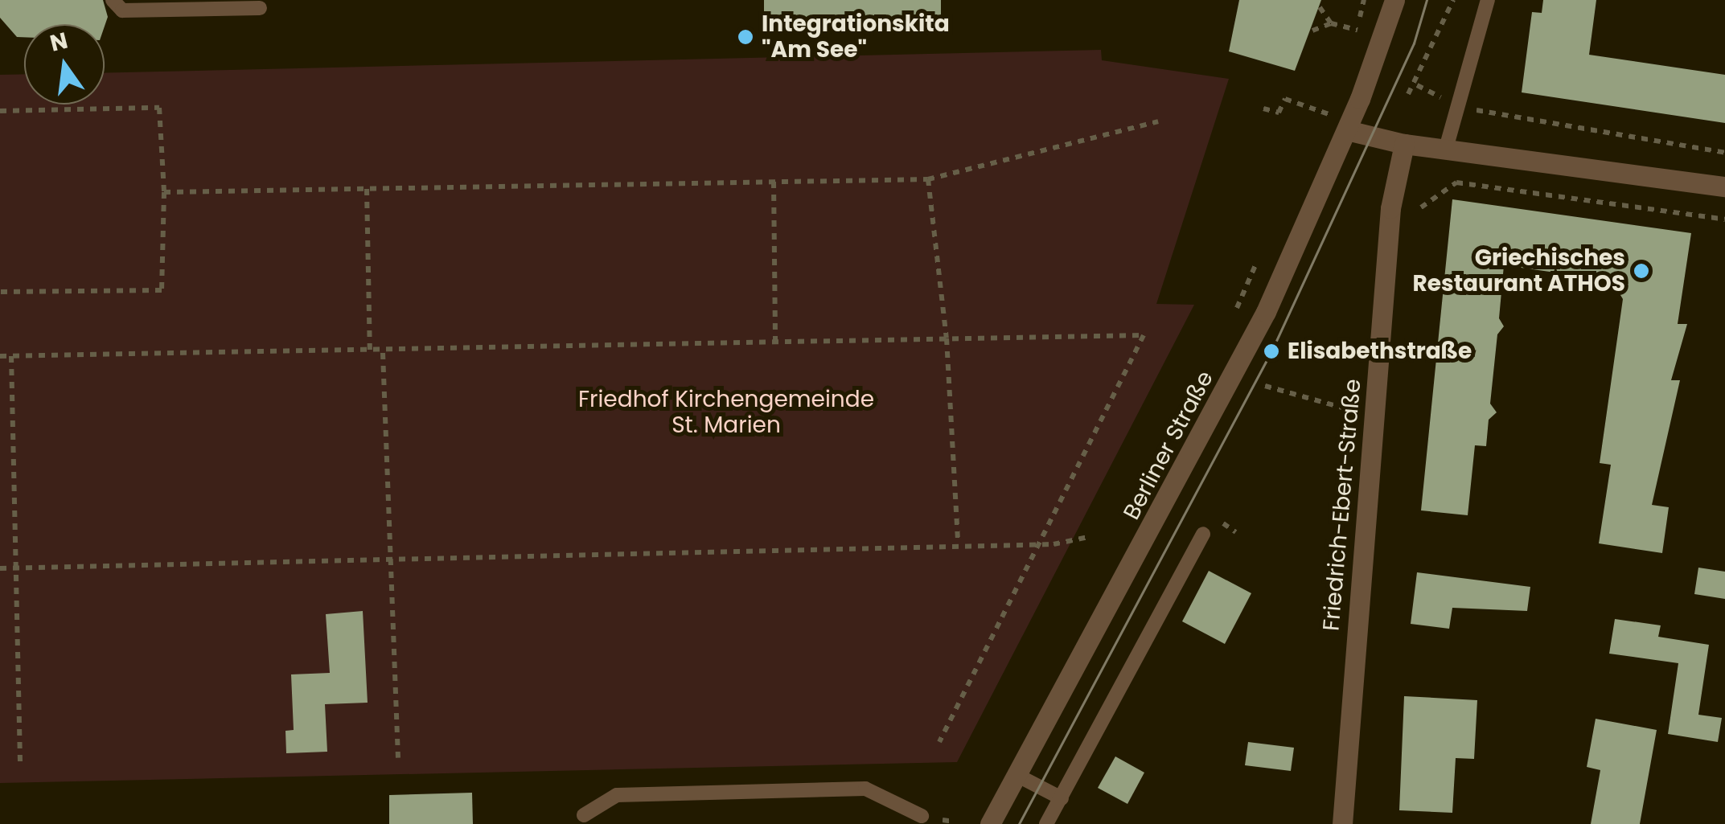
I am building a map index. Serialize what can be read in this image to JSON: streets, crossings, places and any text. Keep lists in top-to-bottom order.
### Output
{
  "streets": {
    "street": ["Berliner Straße", "Friedrich-Ebert-Straße"]
  },
  "parks": ["Friedhof Kirchengemeinde St. Marien"],
  "places": ["Integrationskita \"Am See\"", "Griechisches Restaurant ATHOS", "Elisabethstraße"],
  "north": "top"
}
